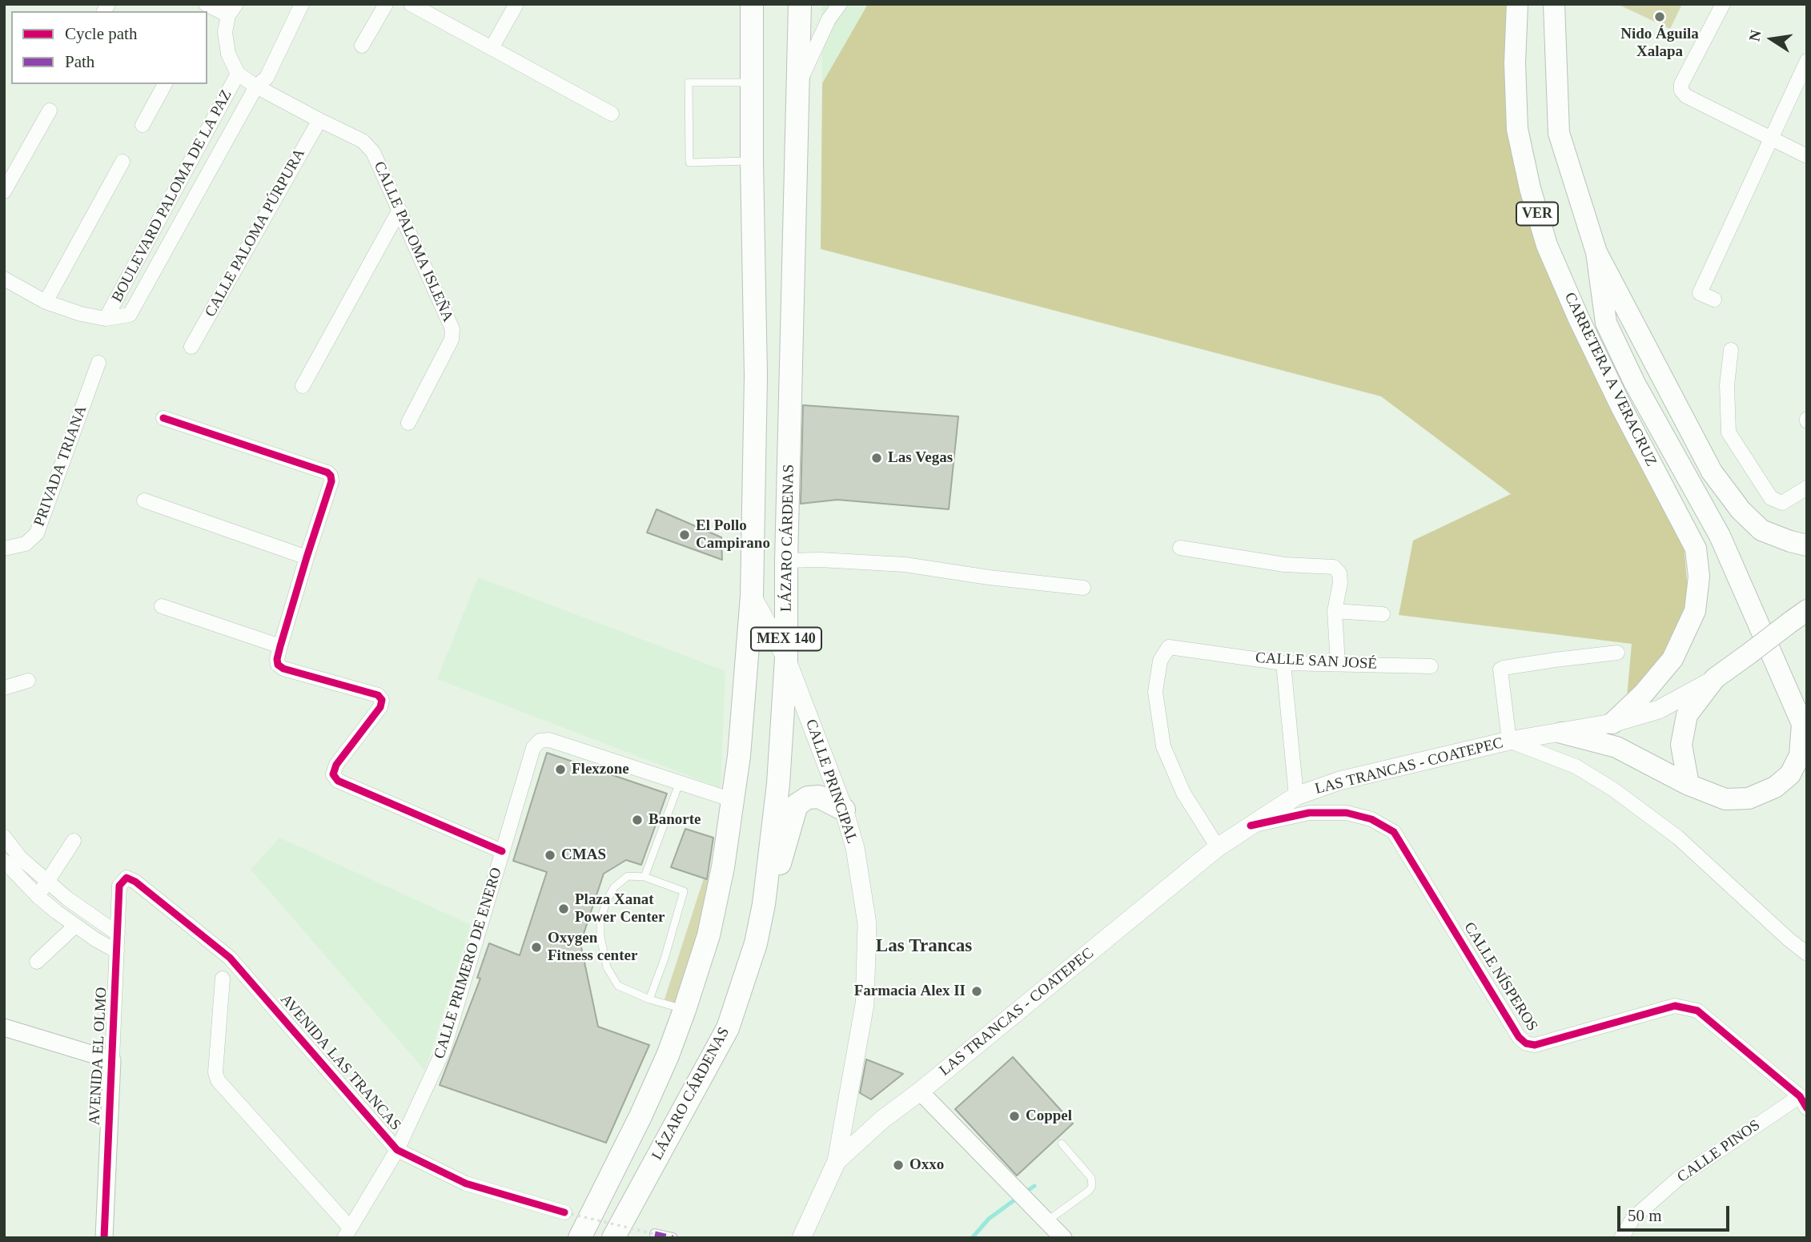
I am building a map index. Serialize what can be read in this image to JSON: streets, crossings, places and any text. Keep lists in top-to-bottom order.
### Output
{
  "streets": {
    "highway": ["LÁZARO CÁRDENAS", "MEX 140"],
    "main road": [
      "VER",
      "CARRETERA A VERACRUZ",
      "LAS TRANCAS - COATEPEC",
      "CALLE PRINCIPAL"
    ],
    "street": [
      "BOULEVARD PALOMA DE LA PAZ",
      "CALLE PALOMA PÚRPURA",
      "CALLE PALOMA ISLEÑA",
      "PRIVADA TRIANA",
      "CALLE SAN JOSÉ",
      "CALLE PRIMERO DE ENERO",
      "CALLE NÍSPEROS",
      "AVENIDA EL OLMO",
      "AVENIDA LAS TRANCAS",
      "CALLE PINOS"
    ]
  },
  "crossings": [
    ["BOULEVARD PALOMA DE LA PAZ", "CALLE PALOMA ISLEÑA"],
    ["CALLE PALOMA PÚRPURA", "CALLE PALOMA ISLEÑA"],
    ["CARRETERA A VERACRUZ", "LAS TRANCAS - COATEPEC"],
    ["LÁZARO CÁRDENAS", "CALLE PRINCIPAL"],
    ["MEX 140", "CALLE PRINCIPAL"],
    ["MEX 140", "CALLE PRIMERO DE ENERO"],
    ["CALLE SAN JOSÉ", "LAS TRANCAS - COATEPEC"],
    ["LAS TRANCAS - COATEPEC", "CALLE PRINCIPAL"],
    ["LAS TRANCAS - COATEPEC", "CALLE NÍSPEROS"],
    ["CALLE PRIMERO DE ENERO", "AVENIDA LAS TRANCAS"],
    ["CALLE NÍSPEROS", "CALLE PINOS"],
    ["AVENIDA EL OLMO", "AVENIDA LAS TRANCAS"]
  ],
  "districts": ["Las Trancas"],
  "places": [
    "Nido Águila Xalapa",
    "Las Vegas",
    "El Pollo Campirano",
    "Flexzone",
    "Banorte",
    "CMAS",
    "Plaza Xanat Power Center",
    "Oxygen Fitness center",
    "Farmacia Alex II",
    "Coppel",
    "Oxxo"
  ],
  "legend": ["Cycle path", "Path"],
  "scale_bar": "50 m",
  "north": "left"
}
